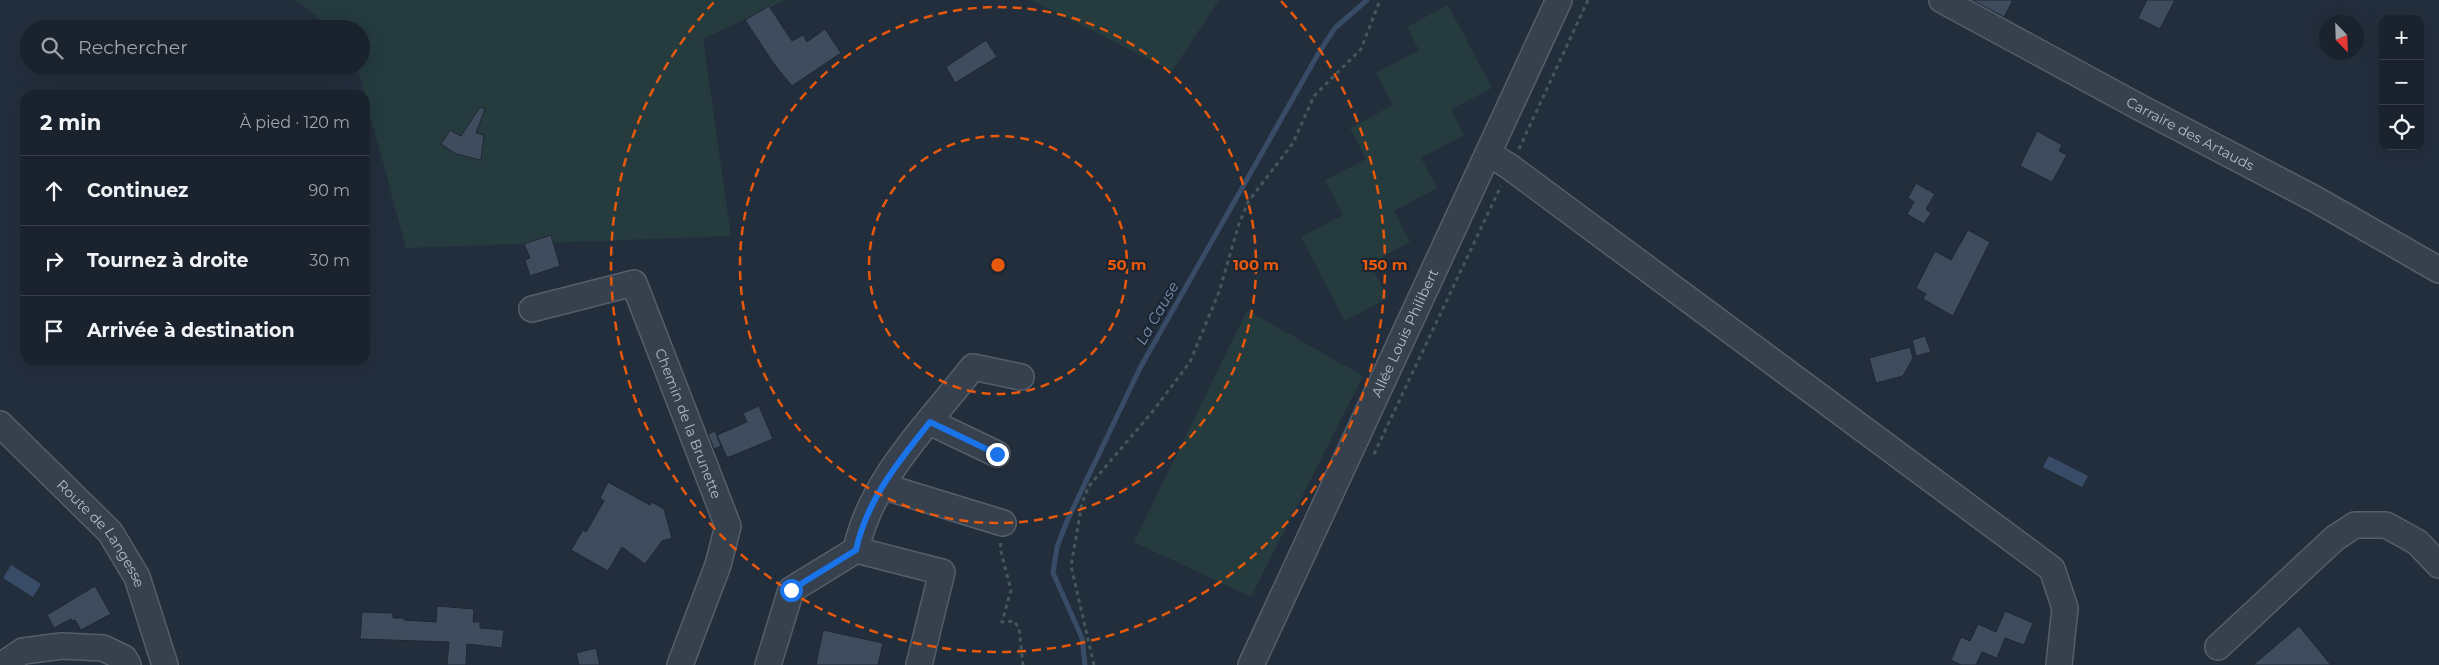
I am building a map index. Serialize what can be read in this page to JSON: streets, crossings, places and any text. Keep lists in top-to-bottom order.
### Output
{
  "streets": {
    "street": [
      "Carraire des Artauds",
      "Allée Louis Philibert",
      "Chemin de la Brunette",
      "Route de Langesse"
    ]
  },
  "water": ["La Cause"],
  "north": "bottom right",
  "page": {
    "map_buttons": ["+", "−"],
    "search": "Rechercher",
    "heading": ["2 min", "À pied · 120 m"],
    "list": [
      ["Continuez", "90 m"],
      ["Tournez à droite", "30 m"],
      "Arrivée à destination"
    ]
  },
  "rings": ["50 m", "100 m", "150 m"]
}
